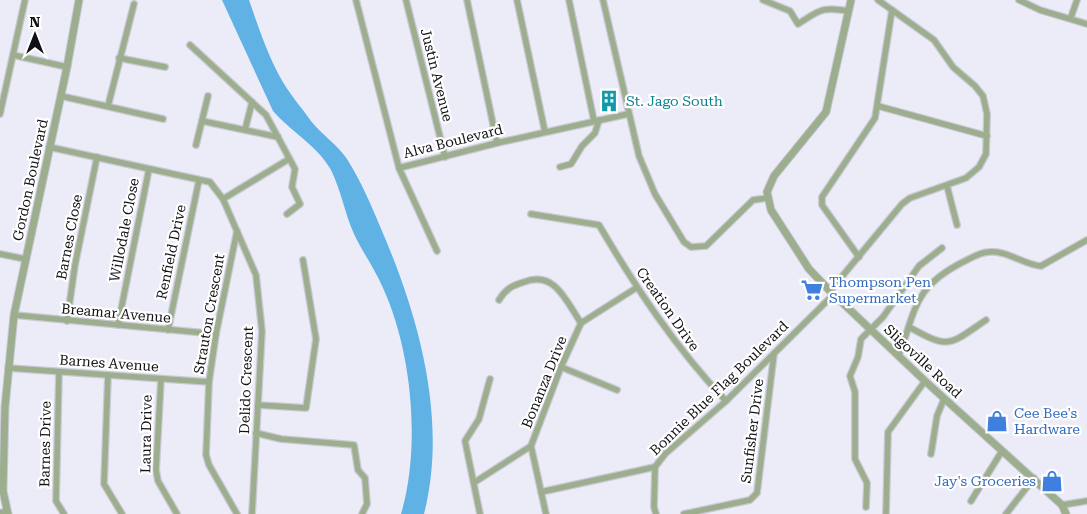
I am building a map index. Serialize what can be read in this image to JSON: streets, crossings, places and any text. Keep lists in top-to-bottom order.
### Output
{
  "streets": {
    "street": [
      "Justin Avenue",
      "Alva Boulevard",
      "Gordon Boulevard",
      "Willodale Close",
      "Barnes Close",
      "Renfield Drive",
      "Creation Drive",
      "Breamar Avenue",
      "Strauton Crescent",
      "Sligoville Road",
      "Barnes Avenue",
      "Delido Crescent",
      "Bonanza Drive",
      "Bonnie Blue Flag Boulevard",
      "Sunfisher Drive",
      "Laura Drive",
      "Barnes Drive"
    ]
  },
  "crossings": [
    ["Justin Avenue", "Alva Boulevard"],
    ["Gordon Boulevard", "Breamar Avenue"],
    ["Gordon Boulevard", "Barnes Avenue"],
    ["Gordon Boulevard", "Delido Crescent"],
    ["Willodale Close", "Breamar Avenue"],
    ["Willodale Close", "Delido Crescent"],
    ["Barnes Close", "Breamar Avenue"],
    ["Barnes Close", "Delido Crescent"],
    ["Renfield Drive", "Breamar Avenue"],
    ["Renfield Drive", "Delido Crescent"],
    ["Creation Drive", "Bonanza Drive"],
    ["Creation Drive", "Bonnie Blue Flag Boulevard"],
    ["Breamar Avenue", "Strauton Crescent"],
    ["Strauton Crescent", "Barnes Avenue"],
    ["Strauton Crescent", "Delido Crescent"],
    ["Sligoville Road", "Bonnie Blue Flag Boulevard"],
    ["Barnes Avenue", "Laura Drive"],
    ["Barnes Avenue", "Barnes Drive"],
    ["Bonnie Blue Flag Boulevard", "Sunfisher Drive"]
  ],
  "places": {
    "building": ["St. Jago South"],
    "supermarket": ["Thompson Pen Supermarket"],
    "shop": ["Cee Bee's Hardware", "Jay's Groceries"]
  },
  "north": "top"
}
